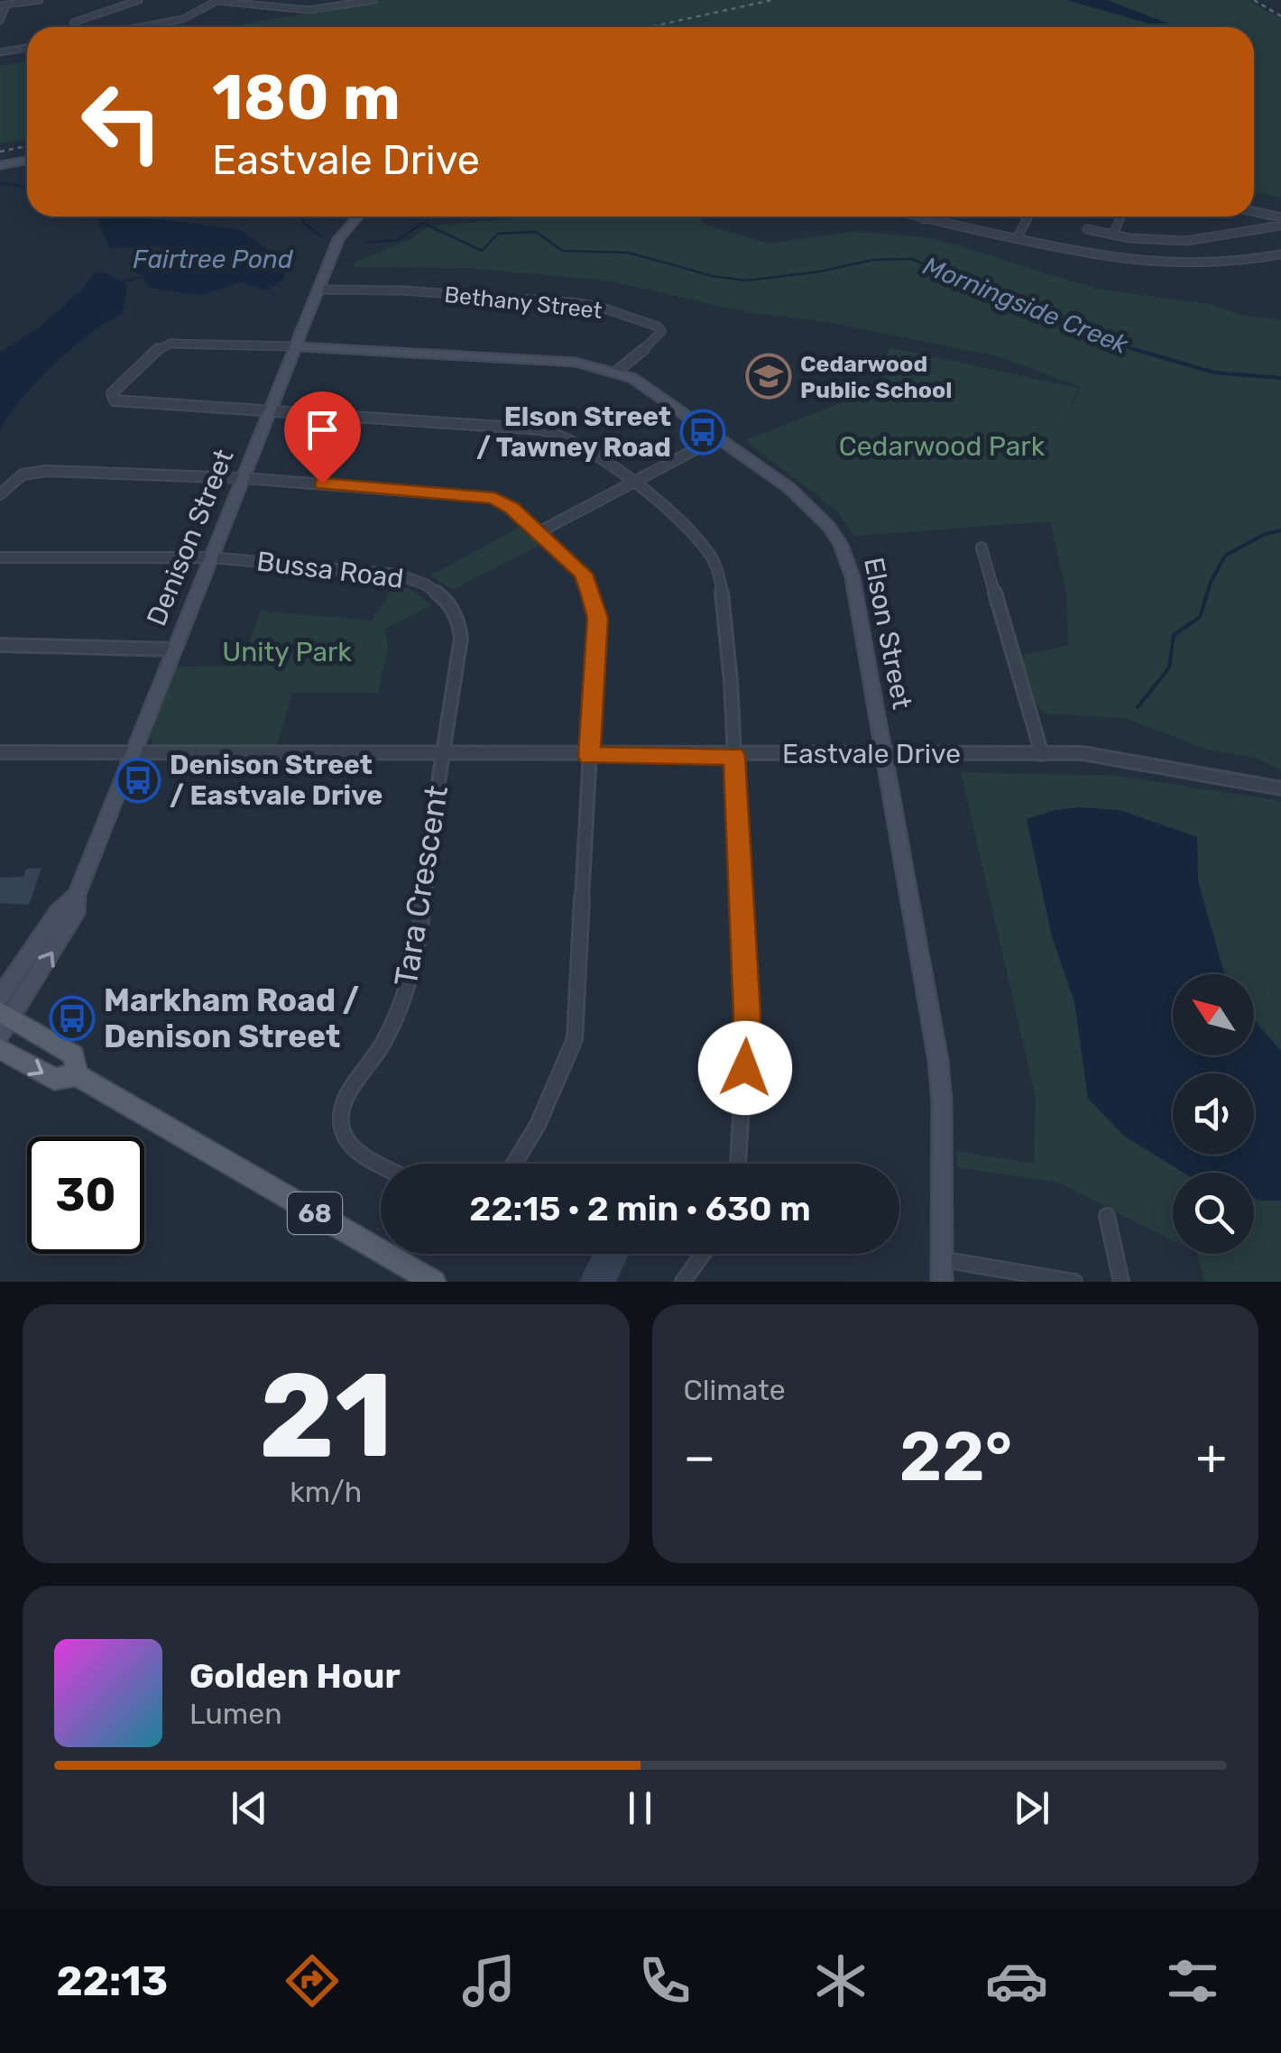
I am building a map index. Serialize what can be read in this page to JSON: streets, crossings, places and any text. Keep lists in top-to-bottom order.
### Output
{
  "streets": {
    "main road": ["68"],
    "street": [
      "Bethany Street",
      "Denison Street",
      "Bussa Road",
      "Elson Street",
      "Eastvale Drive",
      "Tara Crescent"
    ]
  },
  "crossings": [
    ["Bethany Street", "Denison Street"],
    ["Bethany Street", "Elson Street"],
    ["Denison Street", "Bussa Road"],
    ["Denison Street", "Elson Street"],
    ["Denison Street", "Eastvale Drive"],
    ["Denison Street", "68"],
    ["Bussa Road", "Eastvale Drive"],
    ["Bussa Road", "Tara Crescent"],
    ["Elson Street", "Eastvale Drive"],
    ["Eastvale Drive", "Tara Crescent"]
  ],
  "water": ["Fairtree Pond", "Morningside Creek"],
  "parks": ["Cedarwood Park", "Unity Park"],
  "places": {
    "school or university": ["Cedarwood Public School"],
    "bus stop": ["Elson Street / Tawney Road", "Denison Street / Eastvale Drive", "Markham Road / Denison Street"]
  },
  "north": "top left",
  "page": {
    "turn": ["180 m", "Eastvale Drive"],
    "limit": "30",
    "trip": "22:15 · 2 min · 630 m",
    "tile": [
      ["21", "km/h"],
      "Climate"
    ],
    "heat": ["−", "22°", "+"],
    "song": ["Golden Hour", "Lumen"],
    "tabs": "22:13"
  }
}
